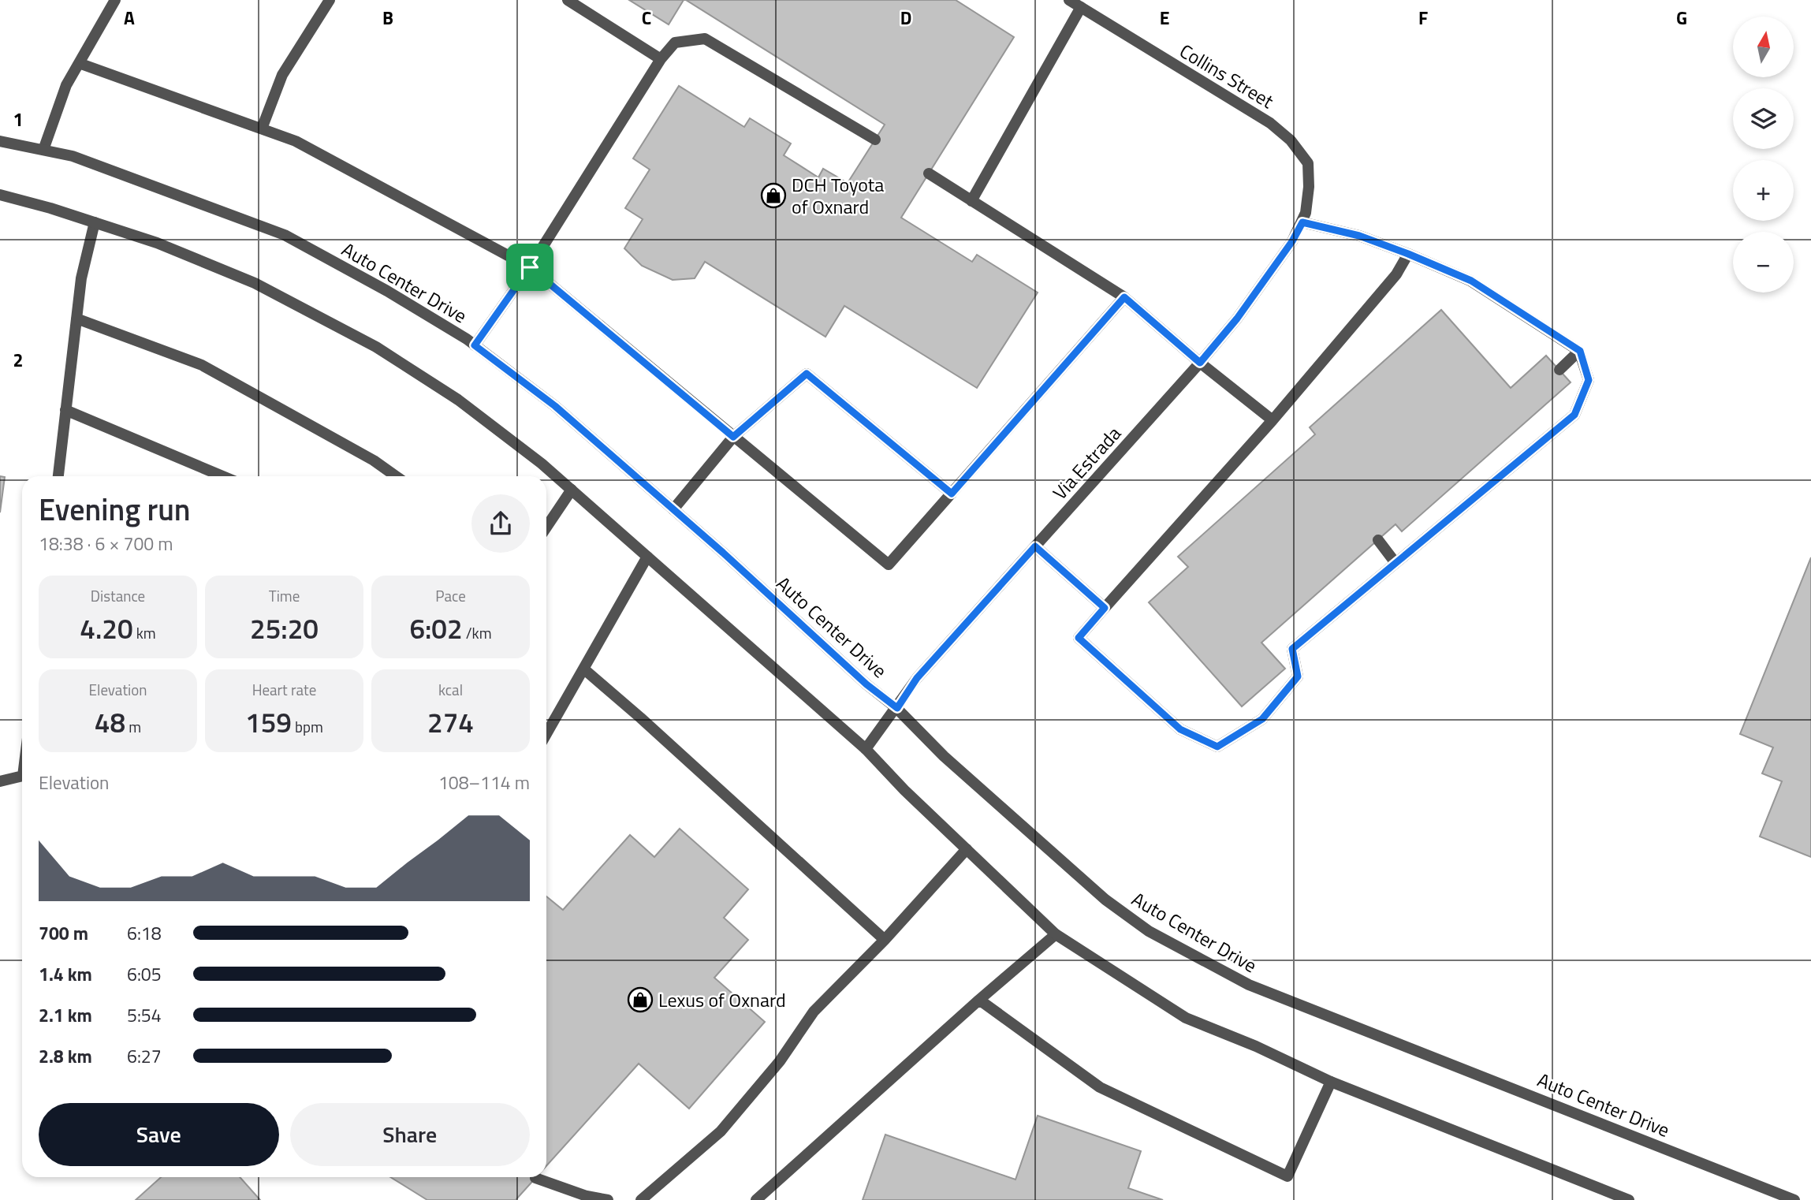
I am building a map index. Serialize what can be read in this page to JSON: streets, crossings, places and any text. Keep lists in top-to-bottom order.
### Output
{
  "streets": {
    "street": ["Collins Street", "Auto Center Drive", "Via Estrada"]
  },
  "crossings": [
    ["Collins Street", "Via Estrada"],
    ["Auto Center Drive", "Via Estrada"]
  ],
  "places": {
    "shop": ["DCH Toyota of Oxnard", "Lexus of Oxnard"]
  },
  "north": "top",
  "page": {
    "map_buttons": ["+", "−"],
    "heading": ["Evening run", "18:38 · 6 × 700 m"],
    "stats": [
      ["Distance", "4.20 km"],
      ["Time", "25:20"],
      ["Pace", "6:02 /km"],
      ["Elevation", "48 m"],
      ["Heart rate", "159 bpm"],
      ["kcal", "274"]
    ],
    "chart": ["Elevation", "108–114 m"],
    "list": [
      {
        "name": "700 m",
        "note": "6:18"
      },
      {
        "name": "1.4 km",
        "note": "6:05"
      },
      {
        "name": "2.1 km",
        "note": "5:54"
      },
      {
        "name": "2.8 km",
        "note": "6:27"
      }
    ],
    "buttons": ["Save", "Share"]
  },
  "grid": {
    "columns": [
      "A",
      "B",
      "C",
      "D",
      "E",
      "F",
      "G"
    ],
    "rows": ["1", "2"]
  }
}
